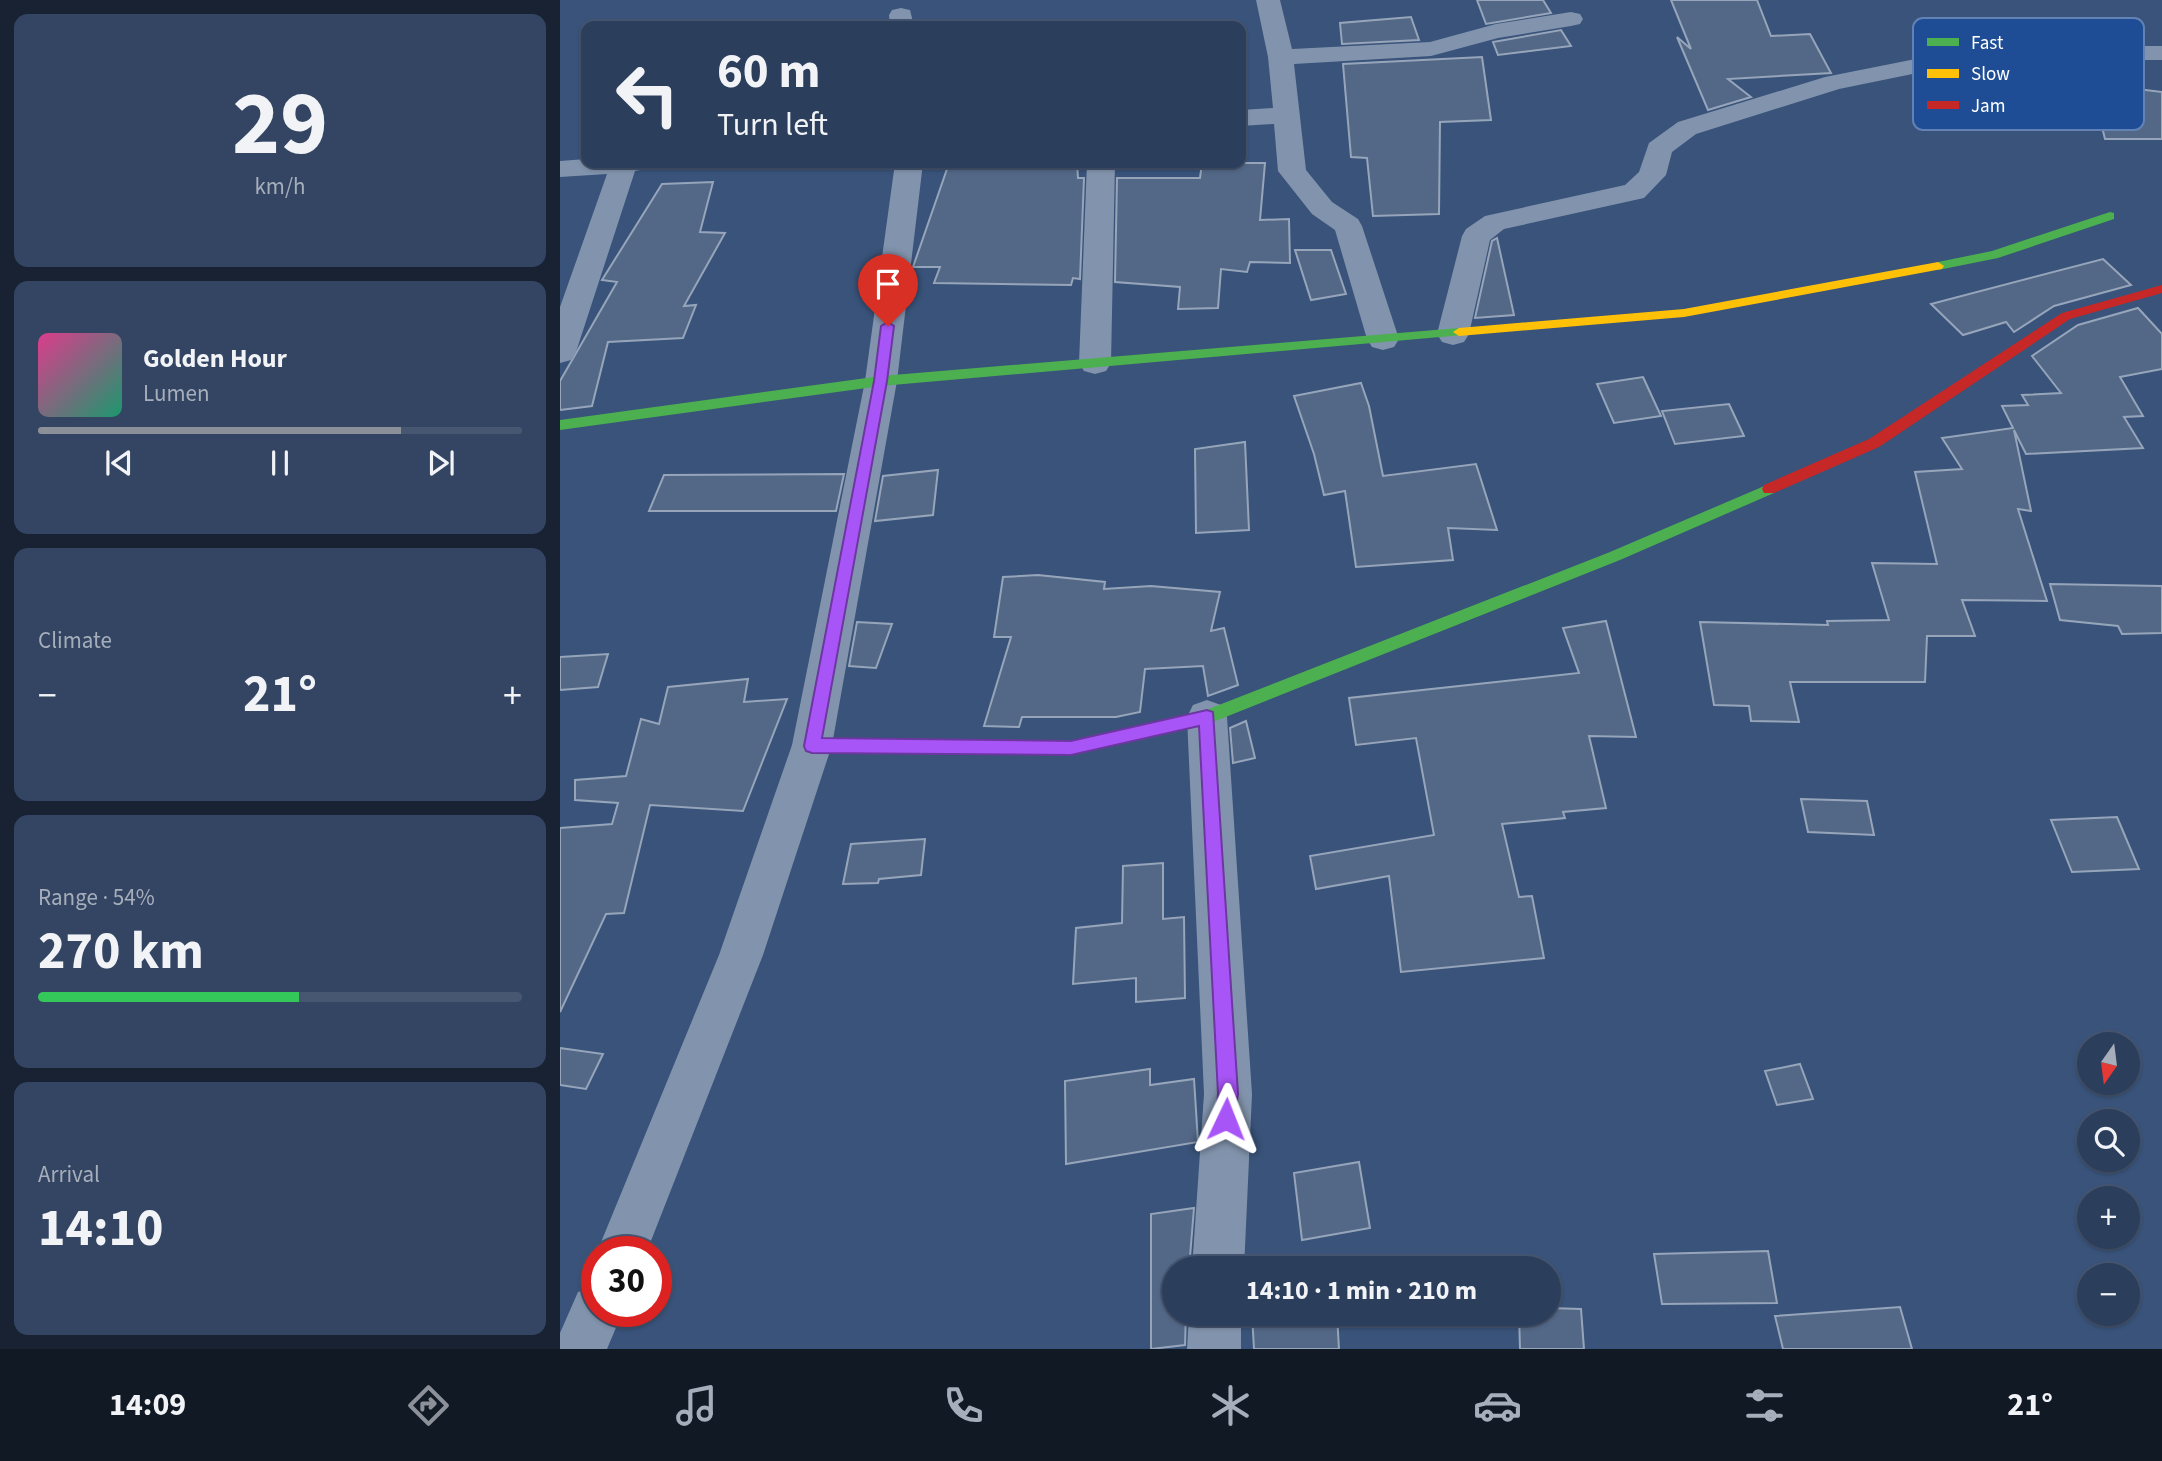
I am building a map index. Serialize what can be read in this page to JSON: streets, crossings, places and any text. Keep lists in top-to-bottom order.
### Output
{
  "legend": ["Fast", "Slow", "Jam"],
  "north": "bottom",
  "page": {
    "tile": [
      ["29", "km/h"],
      "Climate",
      ["Range · 54%", "270 km"],
      ["Arrival", "14:10"]
    ],
    "turn": ["60 m", "Turn left"],
    "song": ["Golden Hour", "Lumen"],
    "heat": ["−", "21°", "+"],
    "map_buttons": ["+", "−"],
    "limit": "30",
    "trip": "14:10 · 1 min · 210 m",
    "tabs": ["14:09", "21°"]
  }
}
